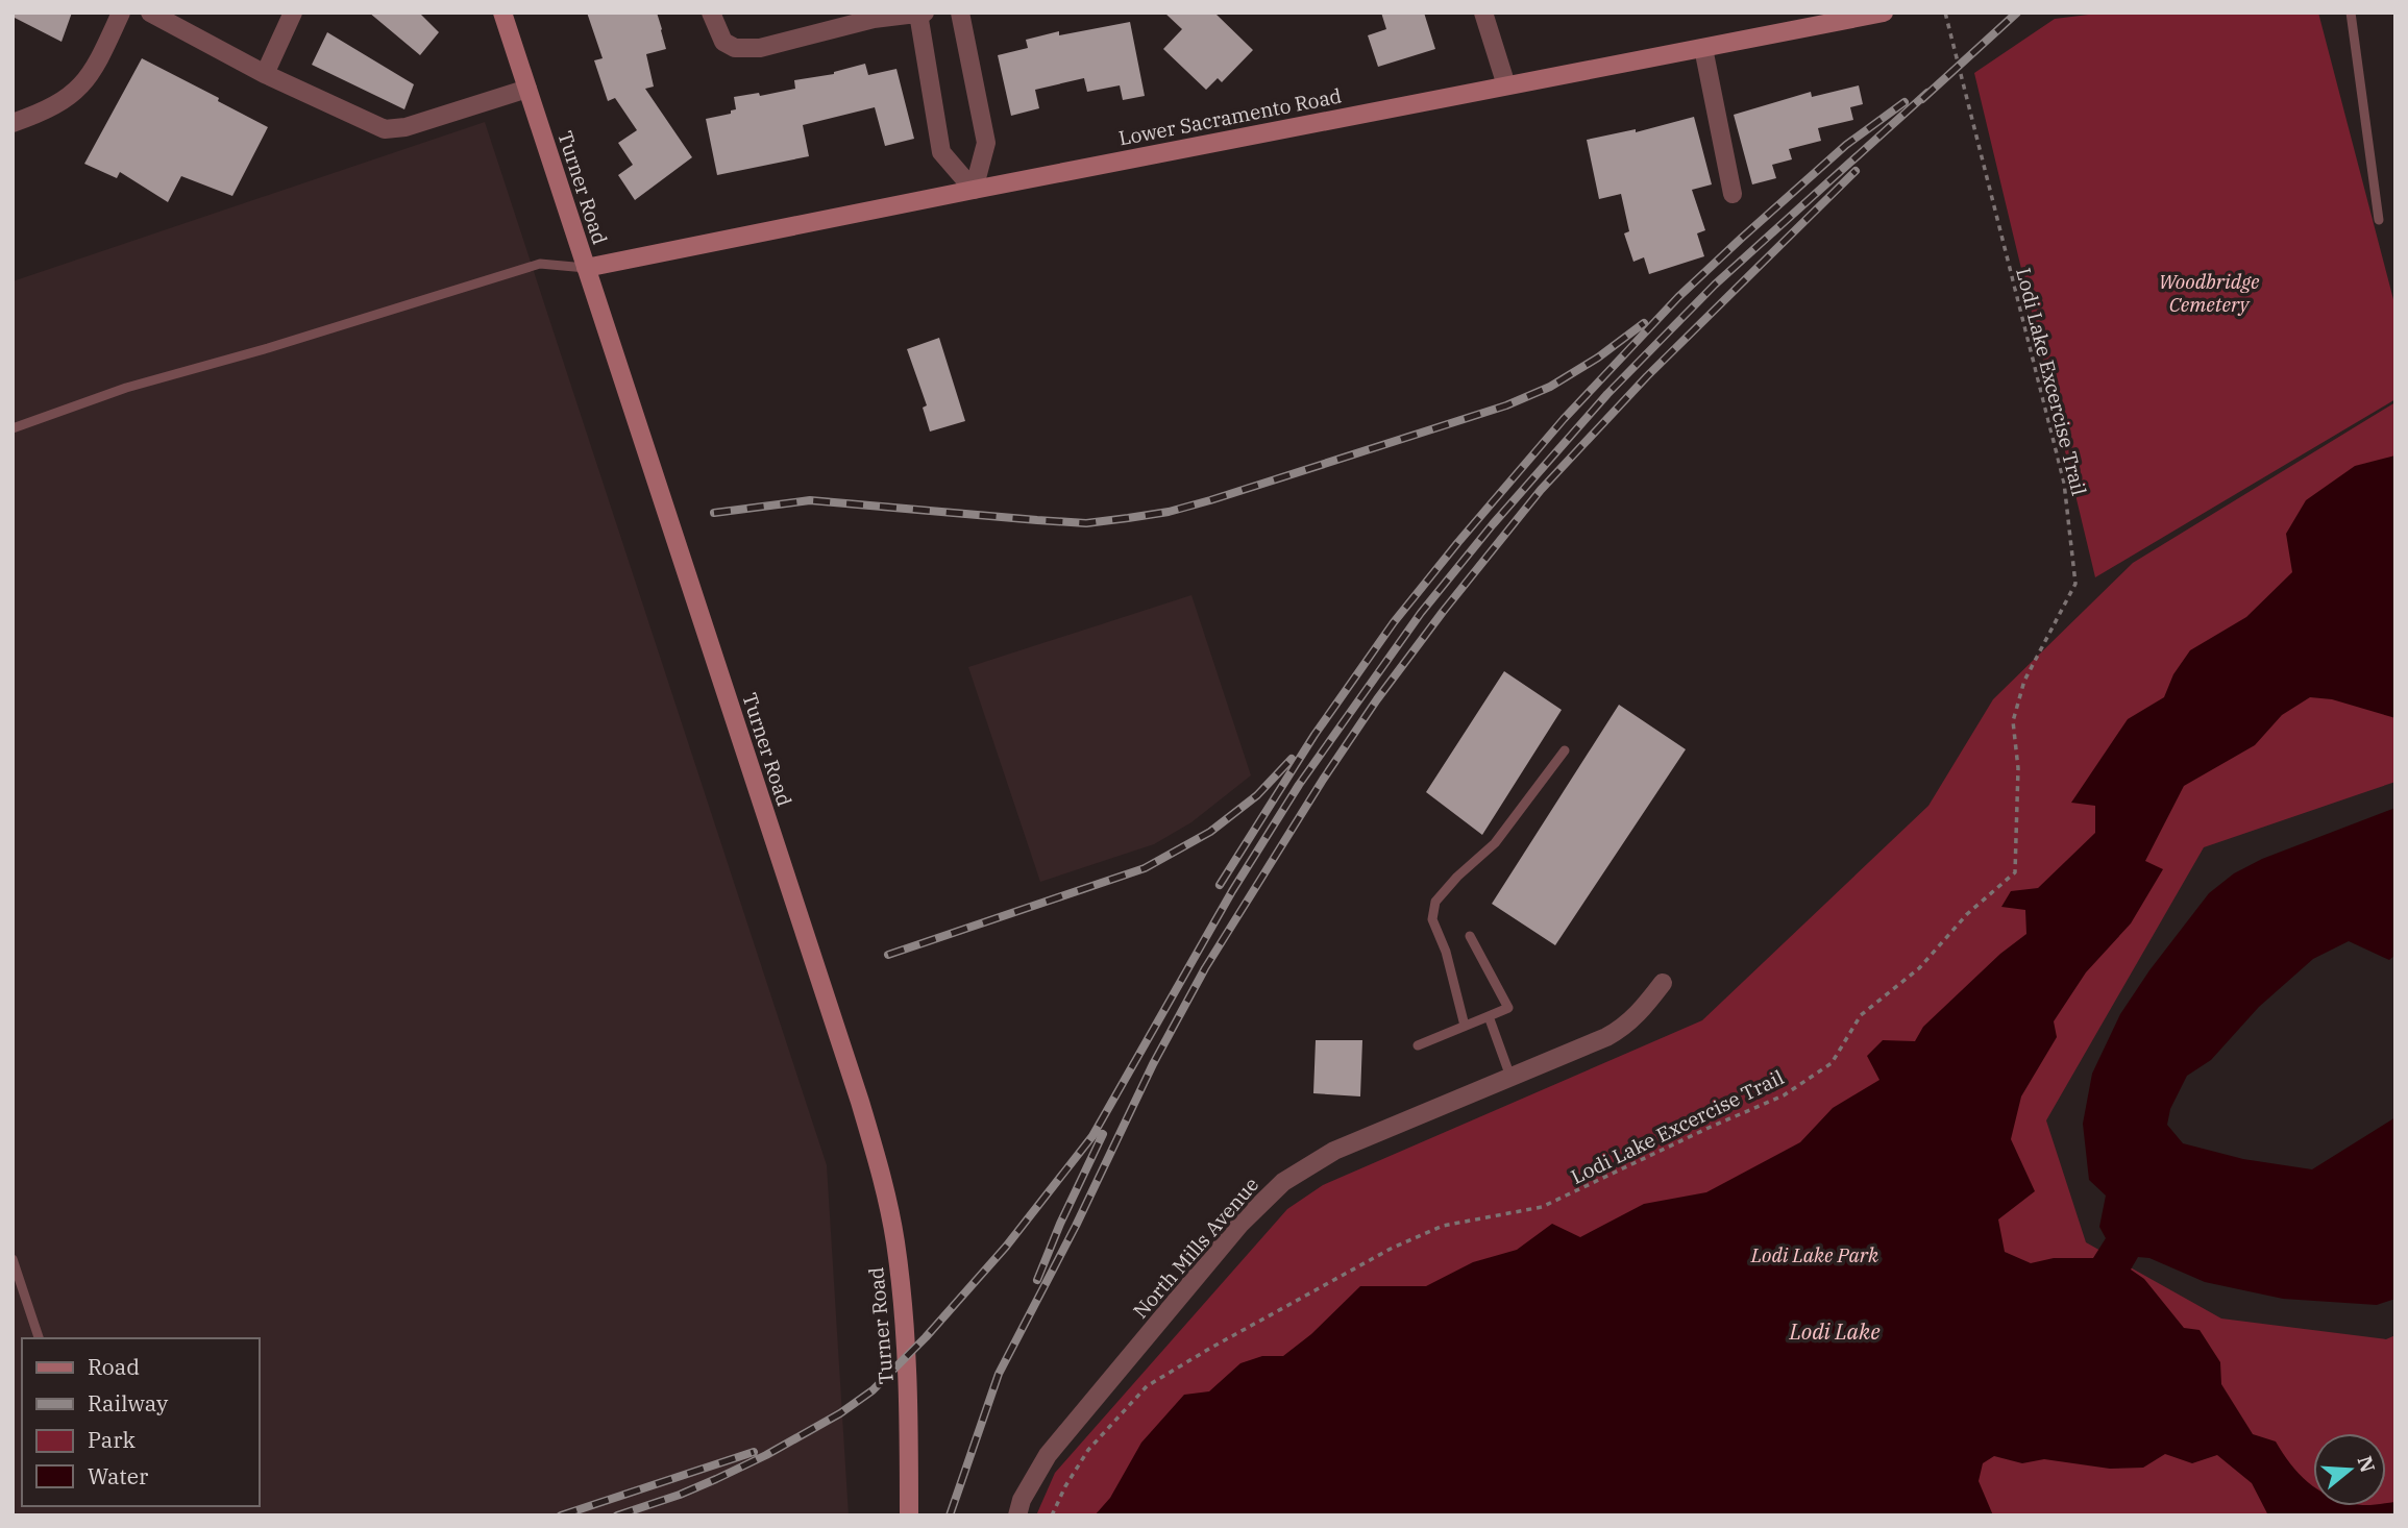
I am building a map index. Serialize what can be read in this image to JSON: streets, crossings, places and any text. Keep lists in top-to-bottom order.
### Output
{
  "streets": {
    "main road": ["Lower Sacramento Road", "Turner Road"],
    "street": ["North Mills Avenue"],
    "path": ["Lodi Lake Excercise Trail"]
  },
  "crossings": [
    ["Lower Sacramento Road", "Turner Road"]
  ],
  "water": ["Lodi Lake"],
  "parks": ["Woodbridge Cemetery", "Lodi Lake Park"],
  "legend": [
    "Road",
    "Railway",
    "Park",
    "Water"
  ],
  "north": "right"
}
